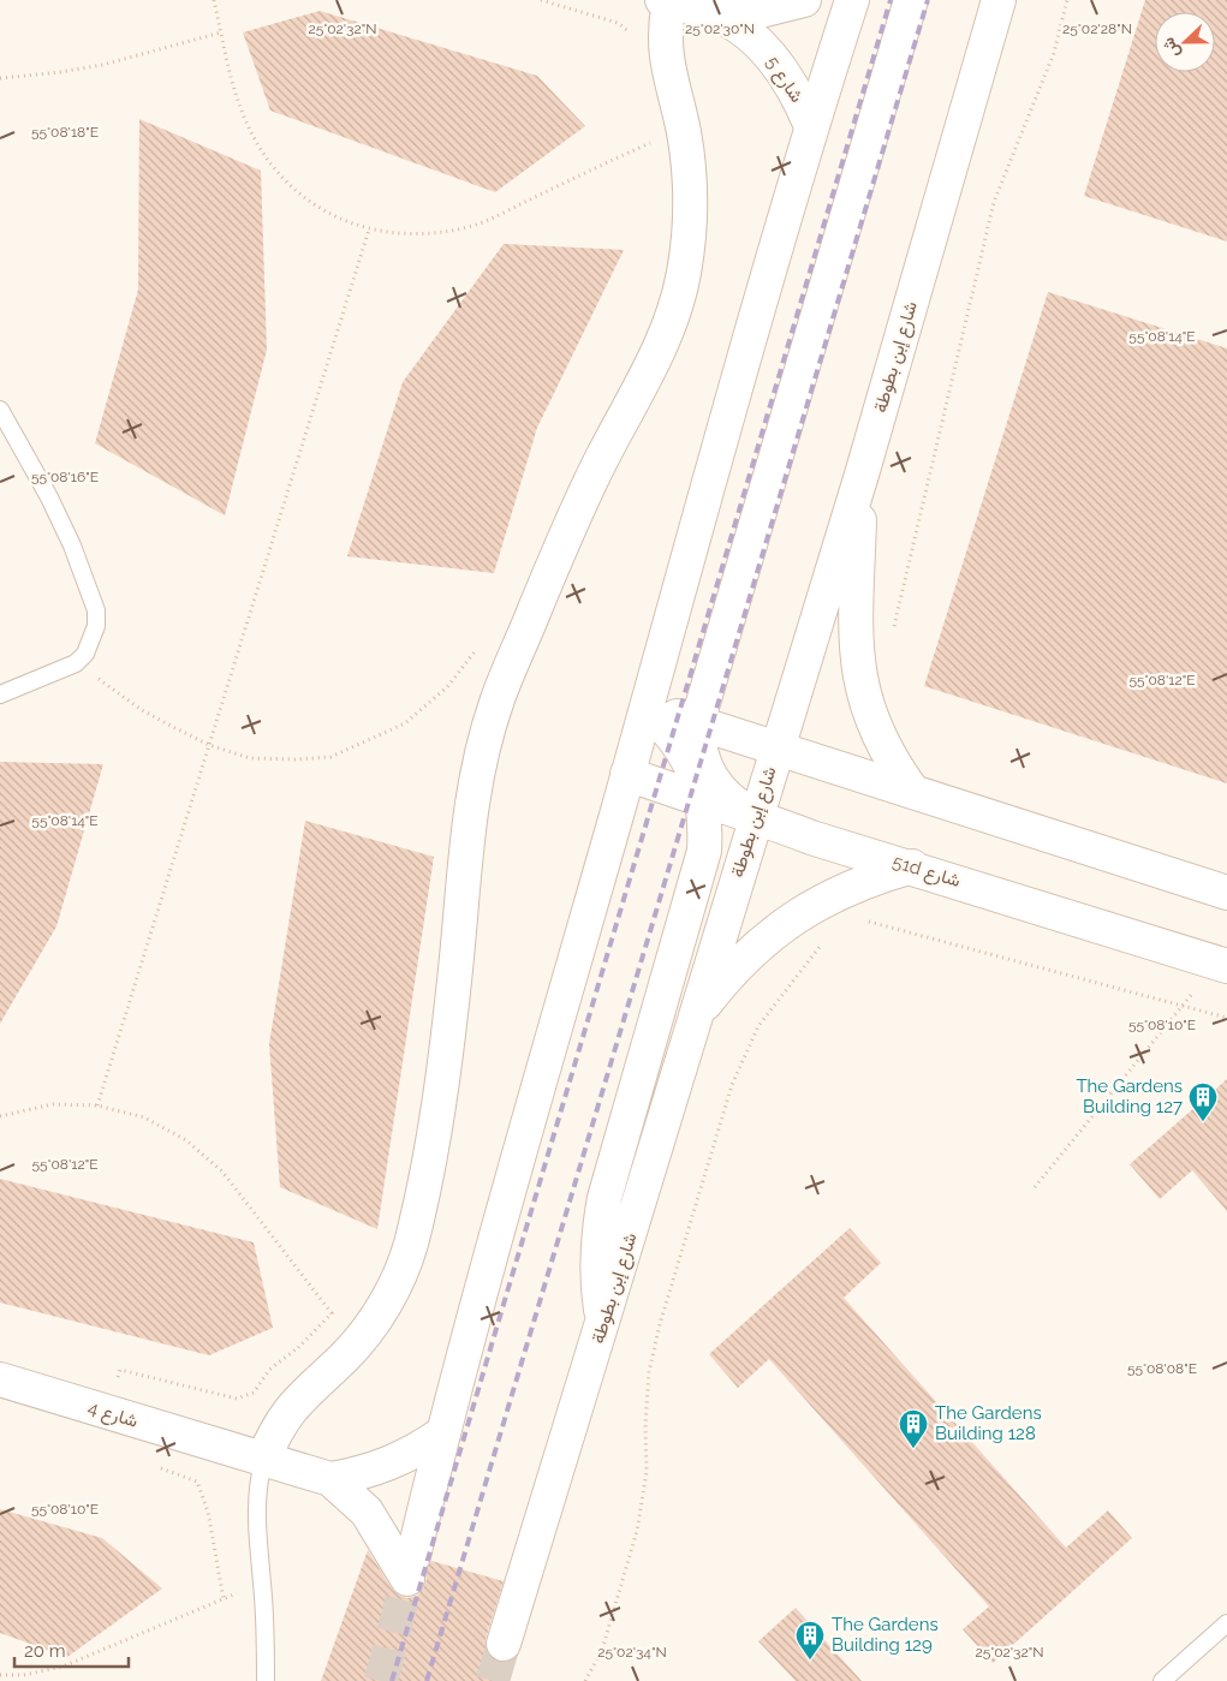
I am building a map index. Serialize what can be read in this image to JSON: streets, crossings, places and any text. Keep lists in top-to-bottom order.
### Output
{
  "streets": {
    "main road": [
      "شارع 5",
      "شارع إبن بطوطة",
      "51d شارع",
      "شارع 4"
    ]
  },
  "crossings": [
    ["شارع إبن بطوطة", "51d شارع"]
  ],
  "places": {
    "building": ["The Gardens Building 127", "The Gardens Building 128", "The Gardens Building 129"]
  },
  "scale_bar": "20 m",
  "north": "left",
  "coordinates": [
    "25°02'30\"N",
    "25°02'28\"N",
    "25°02'32\"N",
    "55°08'18\"E",
    "55°08'14\"E",
    "55°08'16\"E",
    "55°08'12\"E",
    "55°08'10\"E",
    "55°08'08\"E",
    "25°02'34\"N"
  ]
}
